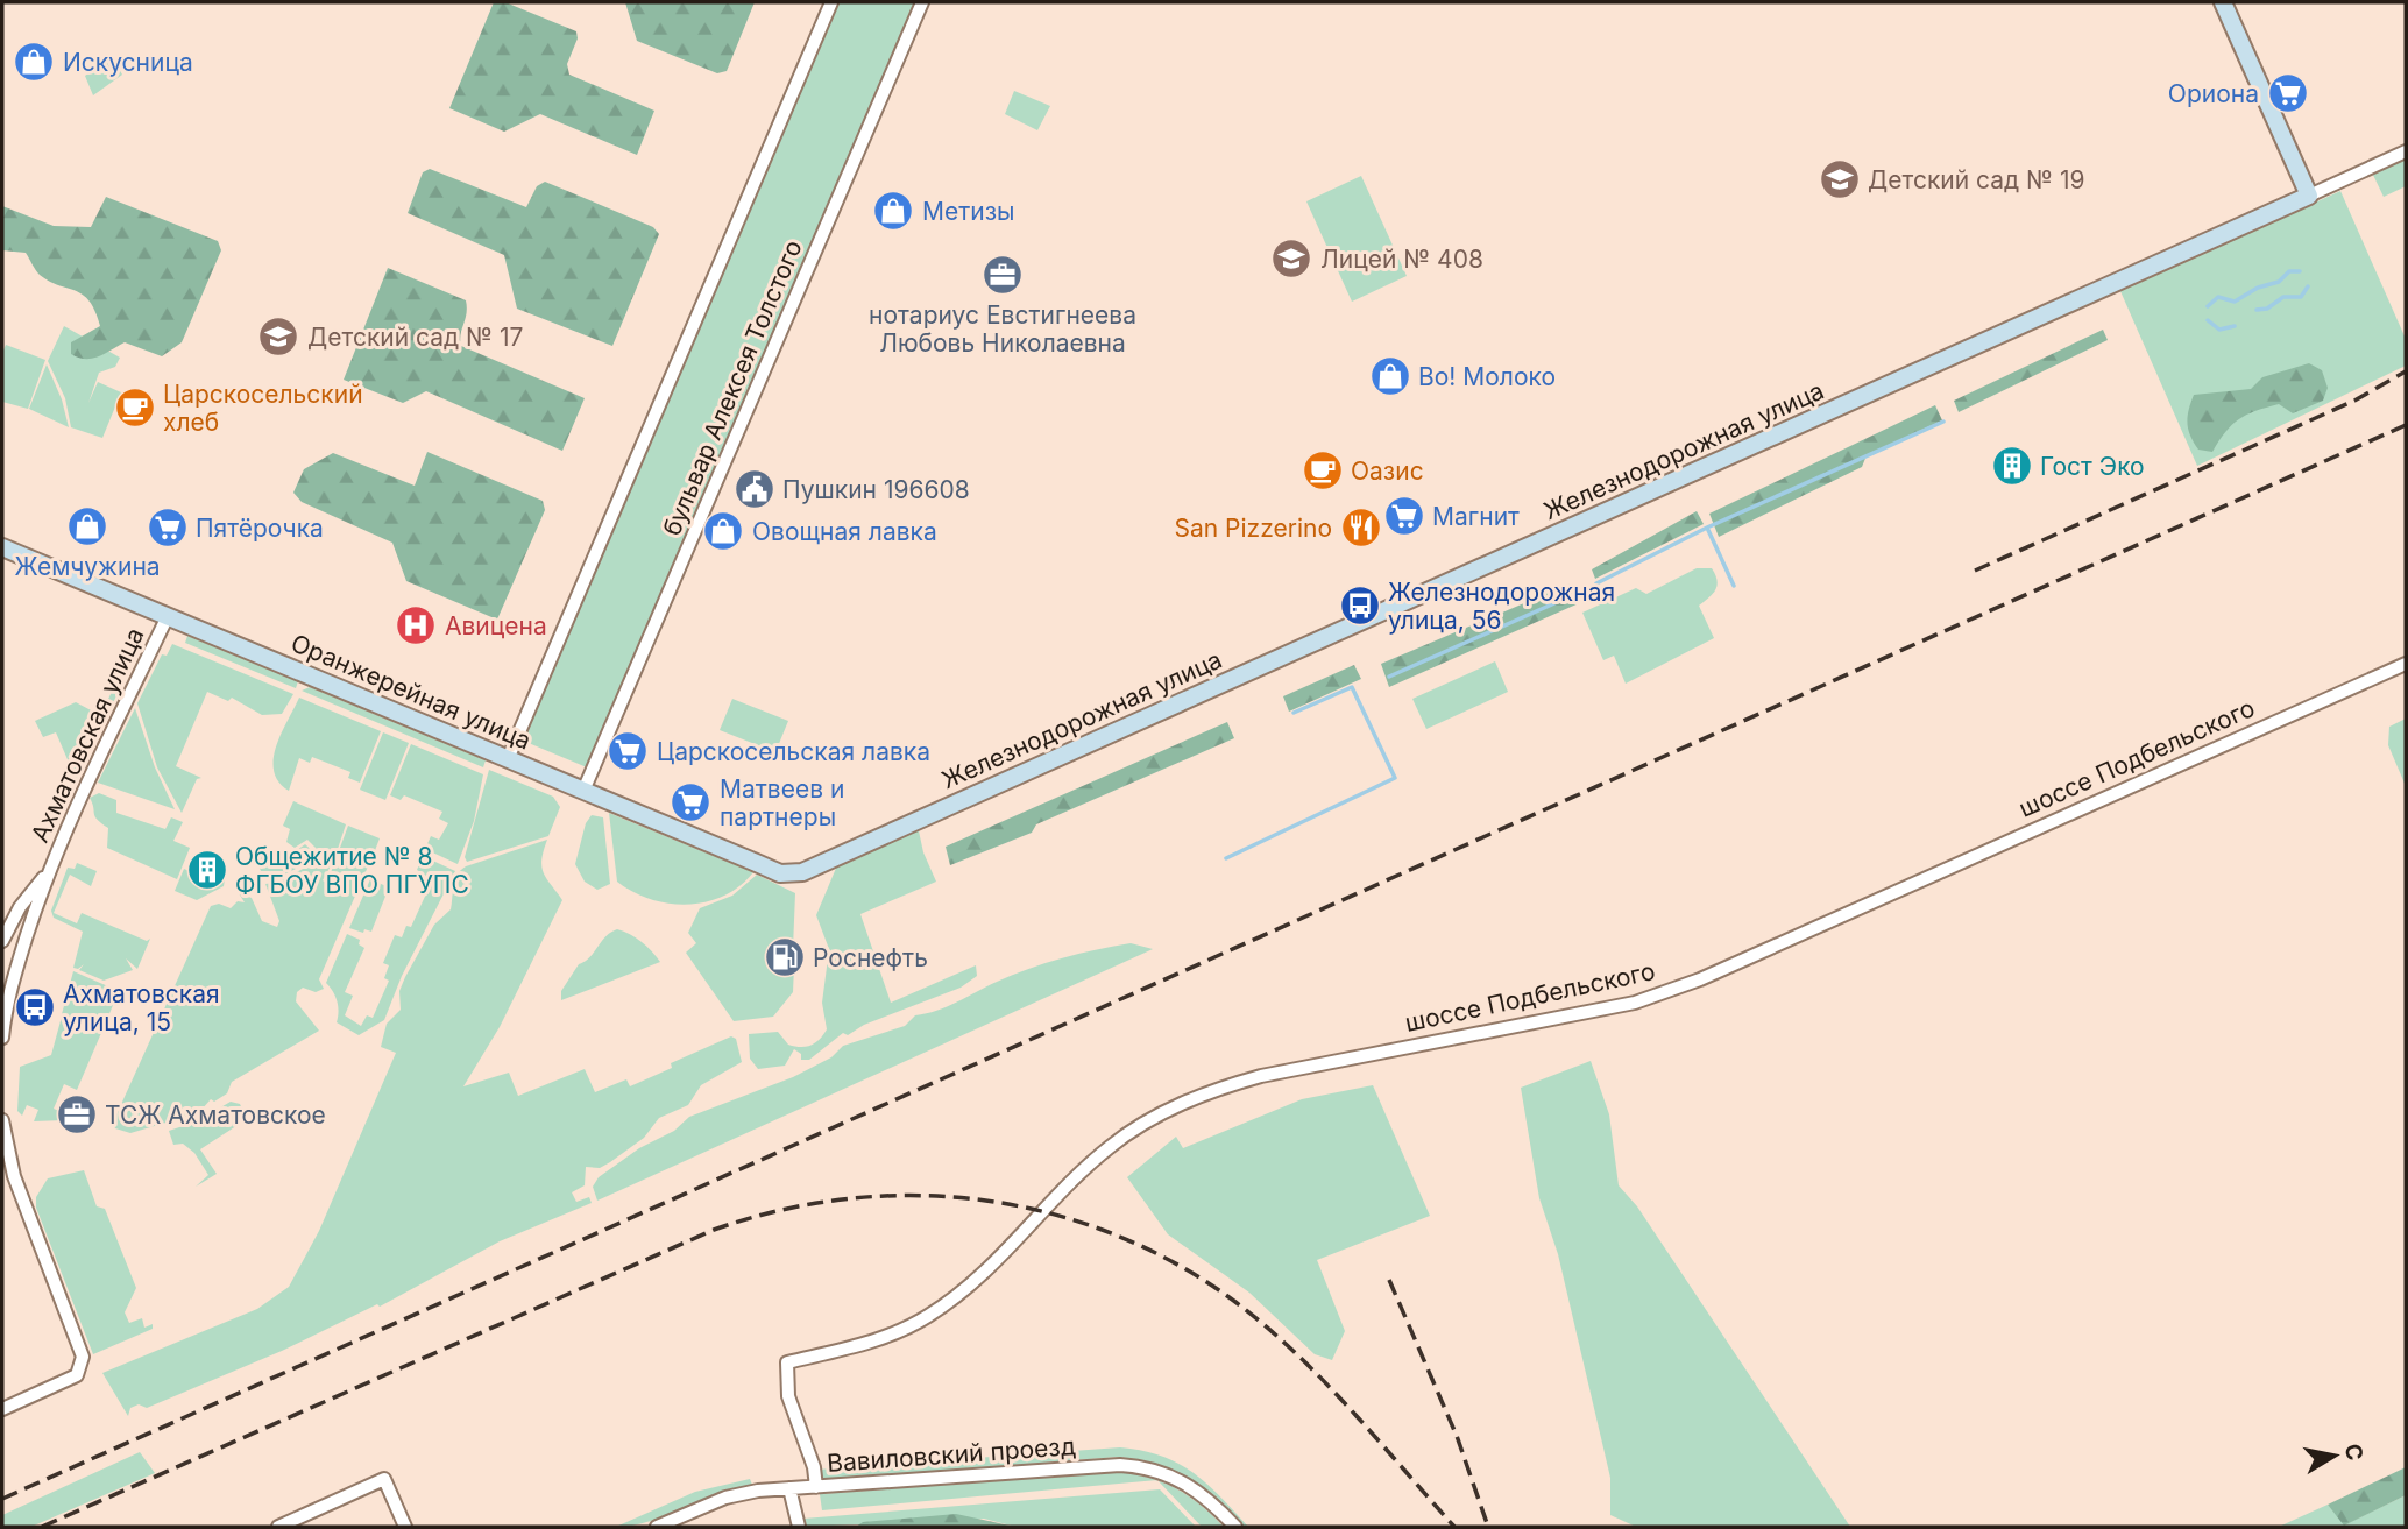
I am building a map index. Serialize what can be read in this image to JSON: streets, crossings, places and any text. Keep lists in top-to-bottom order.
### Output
{
  "streets": {
    "street": [
      "бульвар Алексея Толстого",
      "Железнодорожная улица",
      "Оранжерейная улица",
      "Ахматовская улица",
      "шоссе Подбельского",
      "Вавиловский проезд"
    ]
  },
  "crossings": [
    ["бульвар Алексея Толстого", "Оранжерейная улица"],
    ["Железнодорожная улица", "Оранжерейная улица"],
    ["Оранжерейная улица", "Ахматовская улица"],
    ["шоссе Подбельского", "Вавиловский проезд"]
  ],
  "places": {
    "shop": [
      "Искусница",
      "Метизы",
      "Во! Молоко",
      "Жемчужина",
      "Овощная лавка"
    ],
    "supermarket": [
      "Ориона",
      "Магнит",
      "Пятёрочка",
      "Царскосельская лавка",
      "Матвеев и партнеры"
    ],
    "school or university": ["Детский сад № 19", "Лицей № 408", "Детский сад № 17"],
    "office": ["нотариус Евстигнеева Любовь Николаевна", "ТСЖ Ахматовское"],
    "cafe": ["Царскосельский хлеб", "Оазис"],
    "building": ["Гост Эко", "Общежитие № 8 ФГБОУ ВПО ПГУПС"],
    "public building": ["Пушкин 196608"],
    "restaurant": ["San Pizzerino"],
    "bus stop": ["Железнодорожная улица, 56", "Ахматовская улица, 15"],
    "hospital": ["Авицена"],
    "fuel station": ["Роснефть"]
  },
  "north": "right"
}
